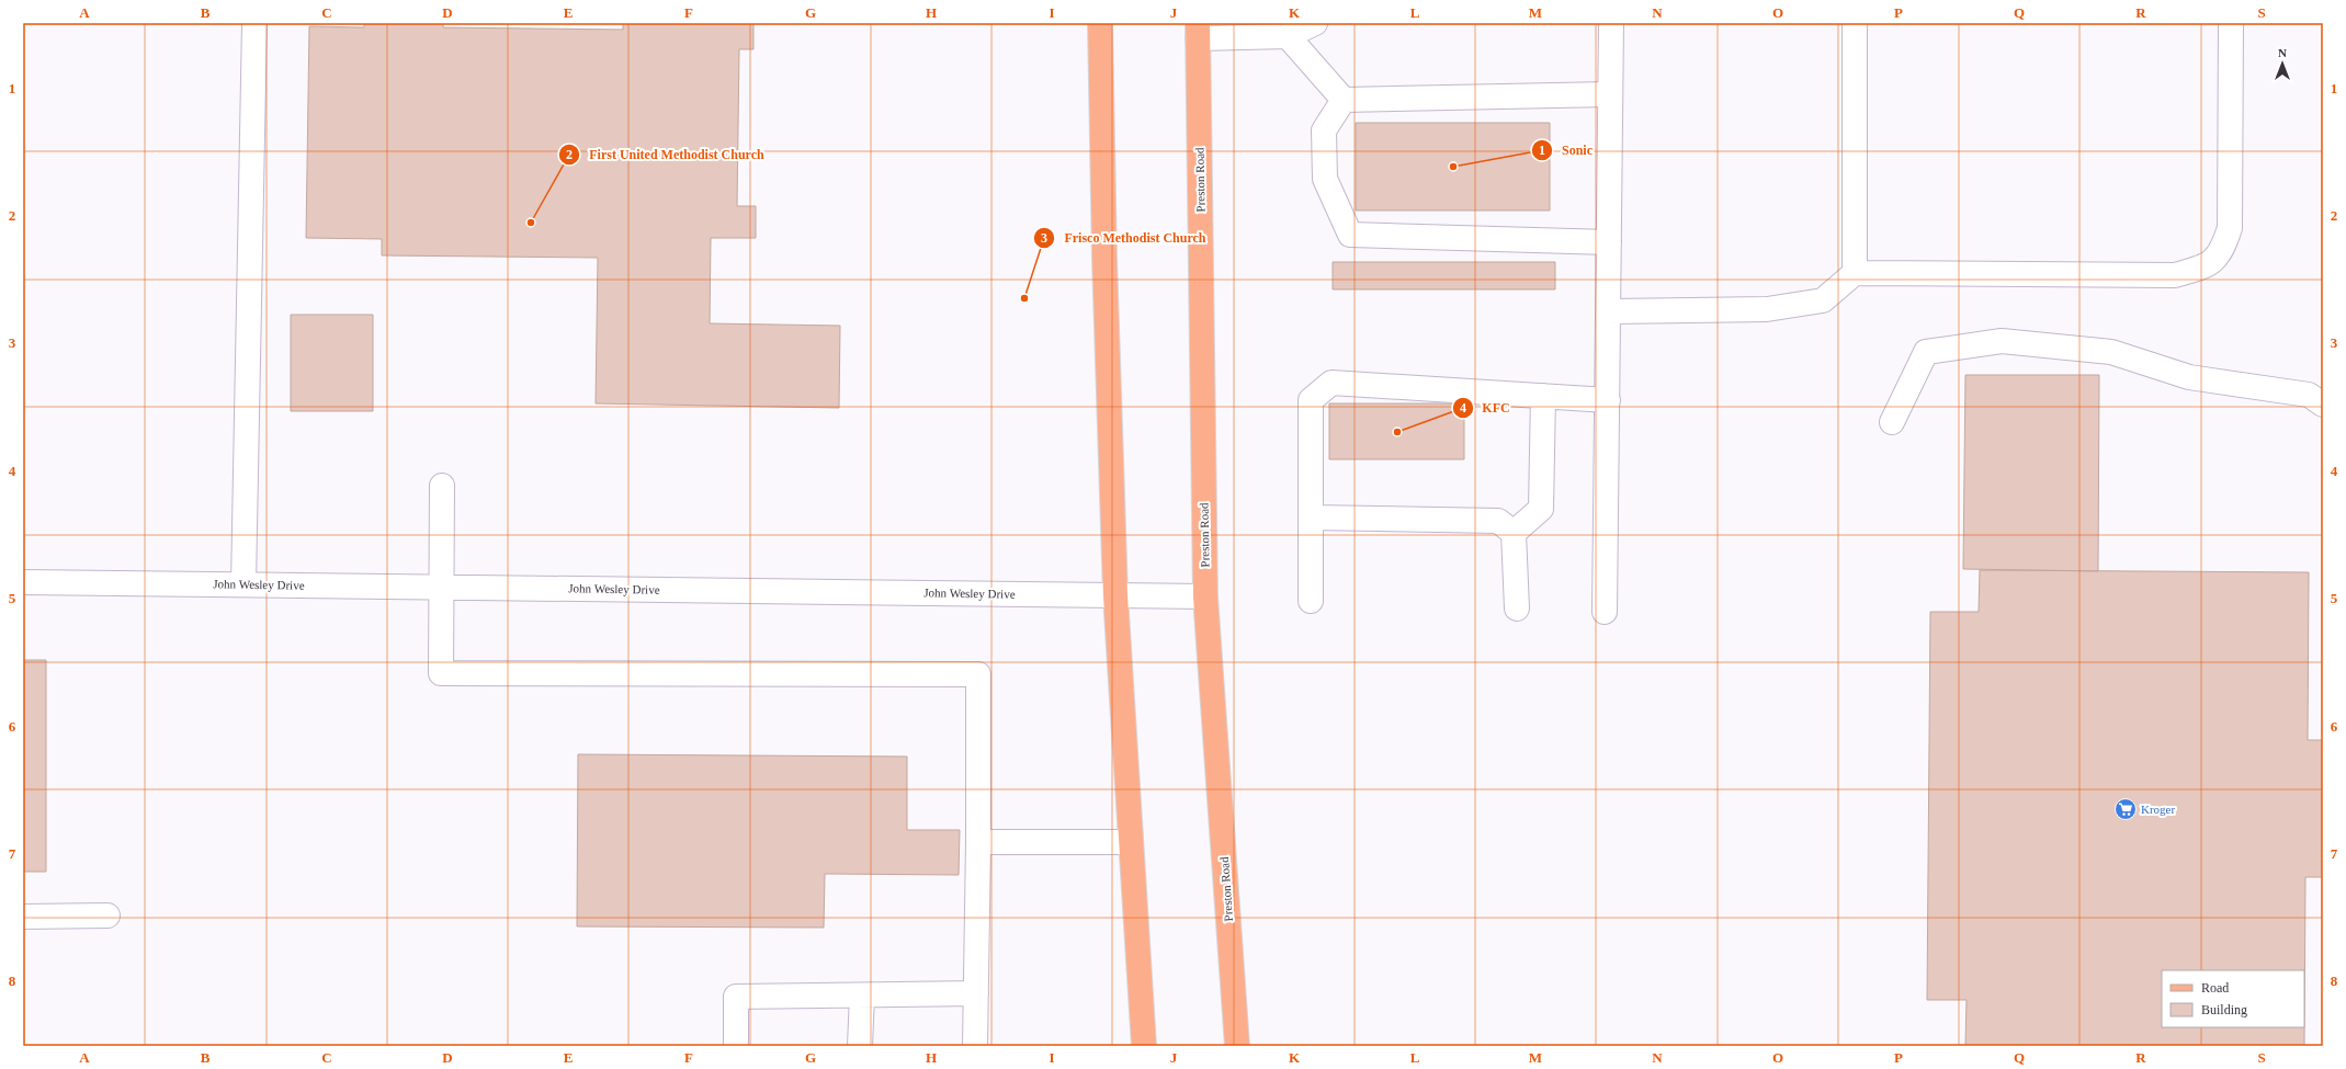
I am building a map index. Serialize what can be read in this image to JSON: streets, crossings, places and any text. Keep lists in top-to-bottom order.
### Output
{
  "streets": {
    "main road": ["Preston Road"],
    "street": ["John Wesley Drive"]
  },
  "crossings": [
    ["Preston Road", "John Wesley Drive"]
  ],
  "places": {
    "other": [
      "Sonic",
      "First United Methodist Church",
      "Frisco Methodist Church",
      "KFC"
    ],
    "supermarket": ["Kroger"]
  },
  "legend": ["Road", "Building"],
  "north": "top",
  "grid": {
    "columns": [
      "A",
      "B",
      "C",
      "D",
      "E",
      "F",
      "G",
      "H",
      "I",
      "J",
      "K",
      "L",
      "M",
      "N",
      "O",
      "P",
      "Q",
      "R",
      "S"
    ],
    "rows": [
      "1",
      "2",
      "3",
      "4",
      "5",
      "6",
      "7",
      "8"
    ]
  }
}
